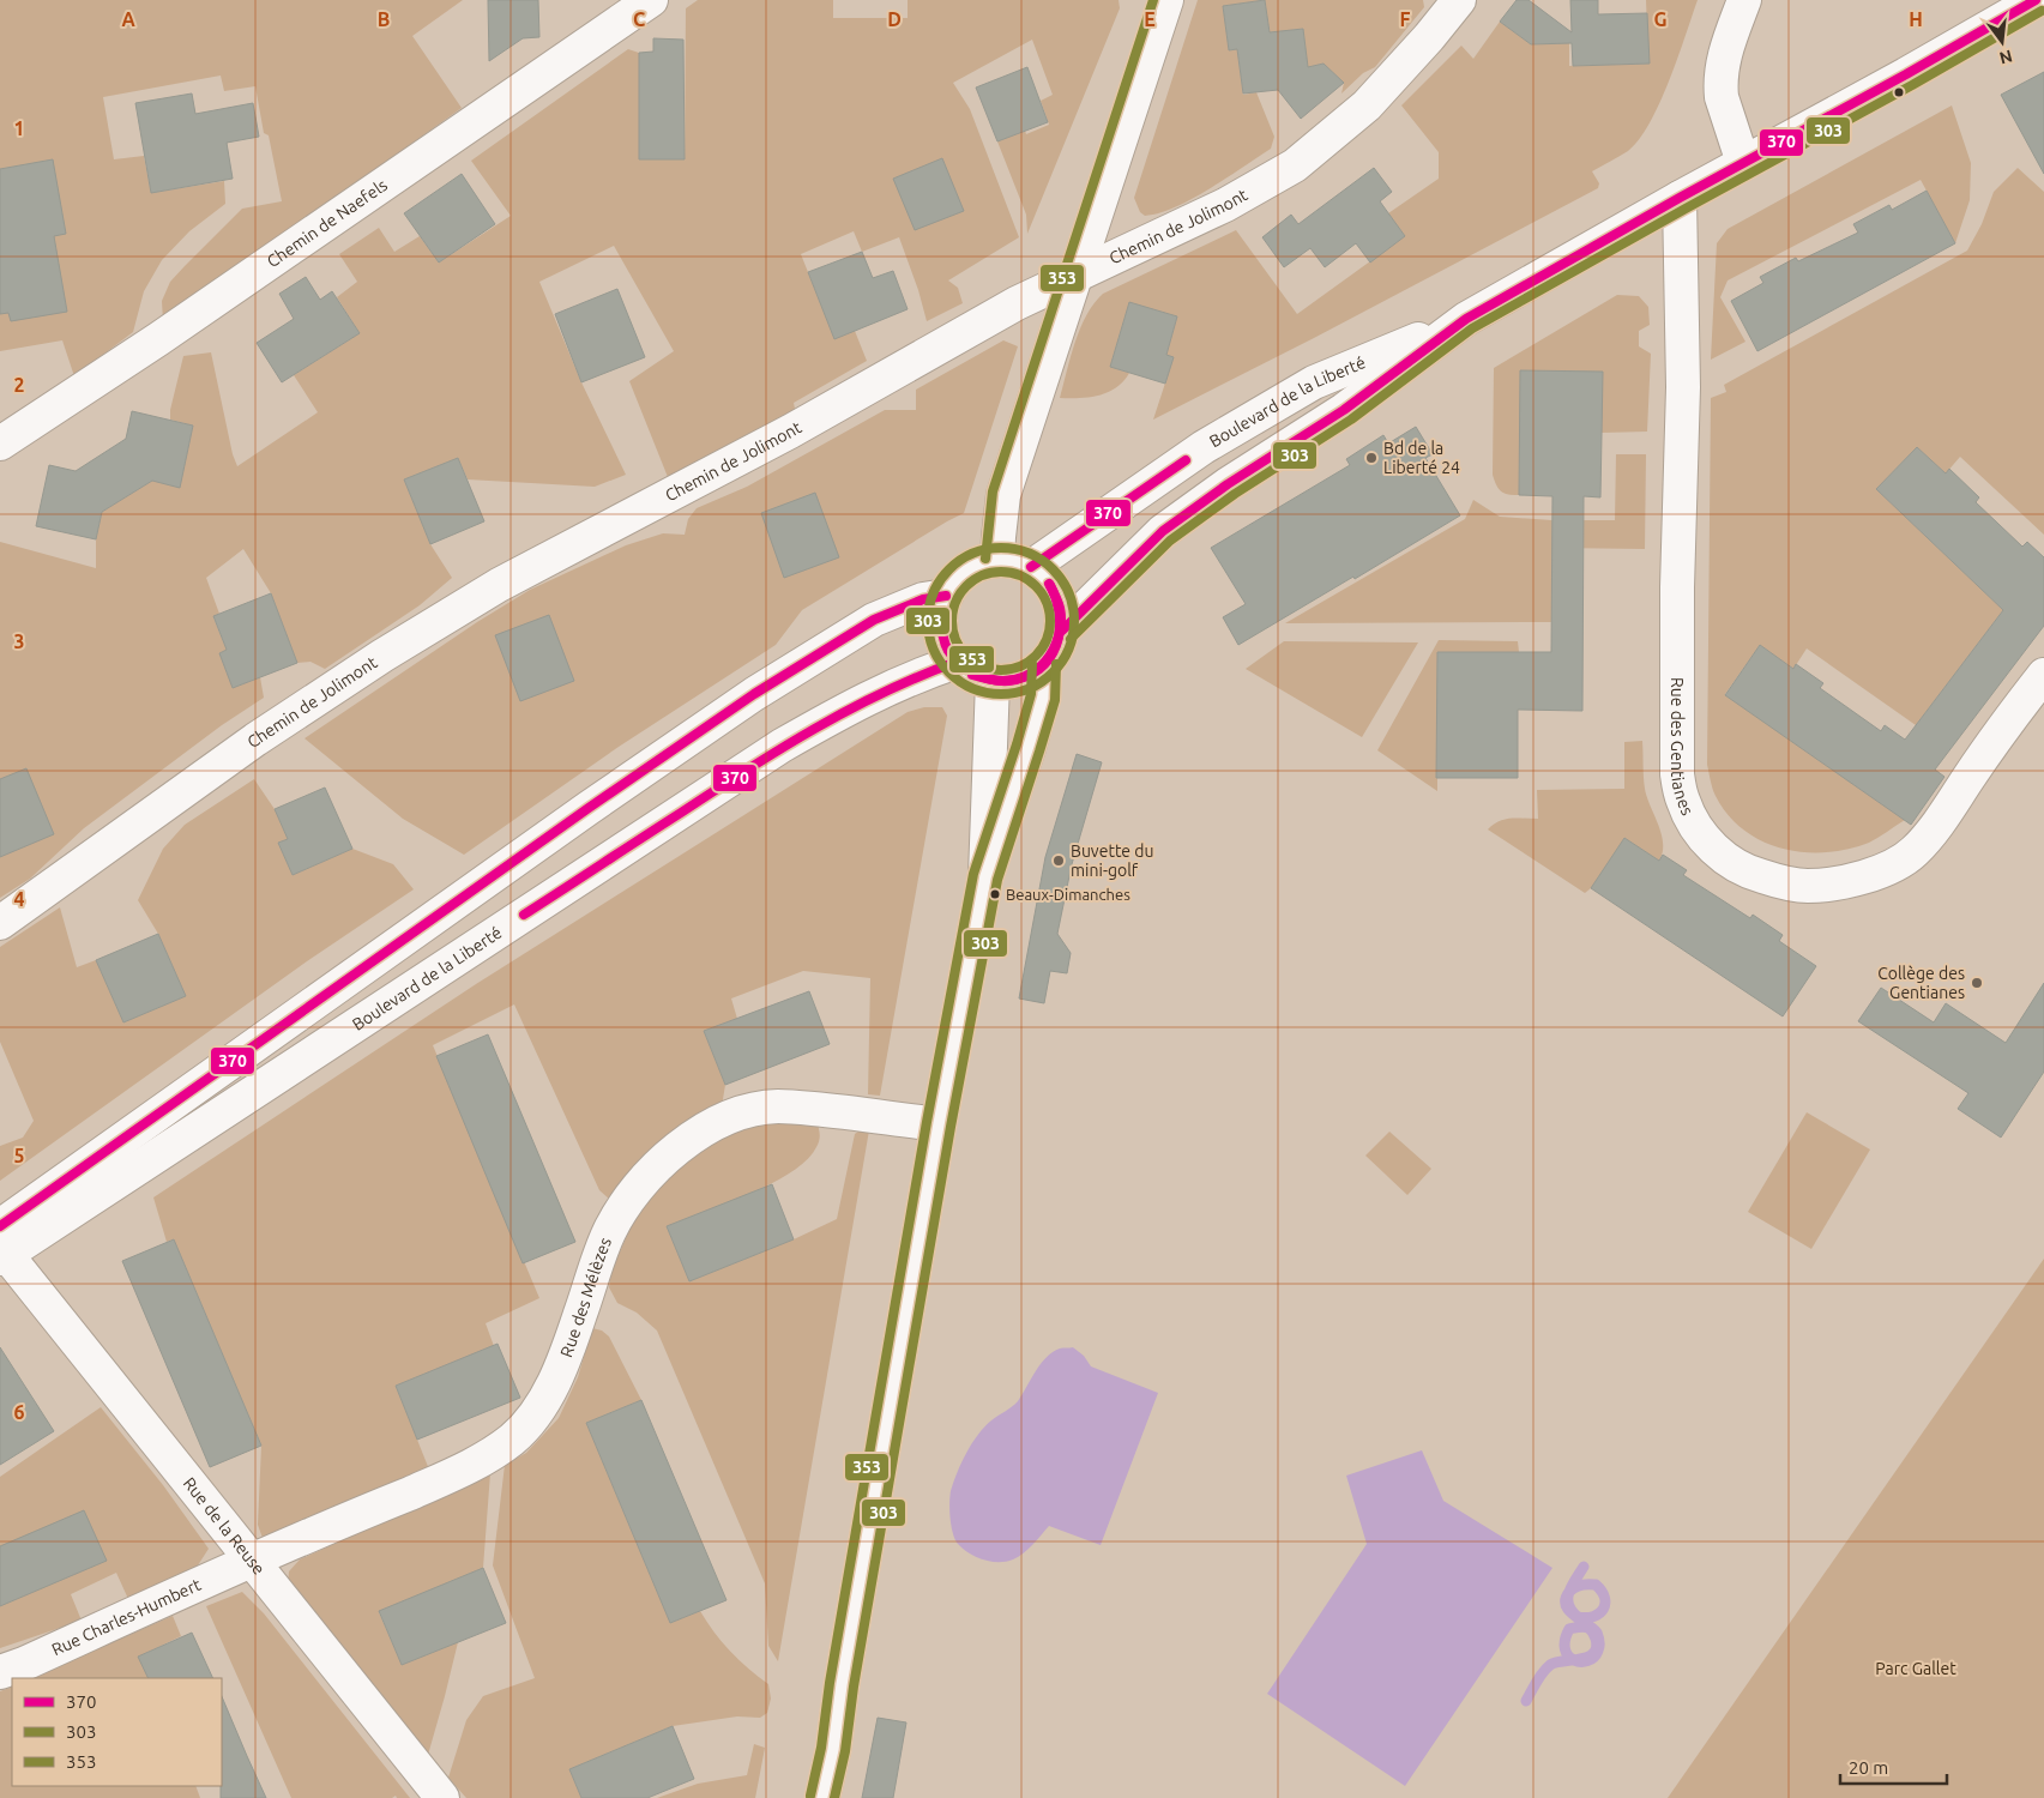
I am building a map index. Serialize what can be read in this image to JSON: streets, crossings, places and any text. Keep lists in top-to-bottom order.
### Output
{
  "streets": {
    "street": [
      "Chemin de Naefels",
      "Chemin de Jolimont",
      "Boulevard de la Liberté",
      "Rue des Gentianes",
      "Rue des Mélèzes",
      "Rue de la Reuse",
      "Rue Charles-Humbert"
    ]
  },
  "crossings": [
    ["Boulevard de la Liberté", "Rue des Gentianes"],
    ["Boulevard de la Liberté", "Rue de la Reuse"],
    ["Rue des Mélèzes", "Rue de la Reuse"],
    ["Rue des Mélèzes", "Rue Charles-Humbert"],
    ["Rue de la Reuse", "Rue Charles-Humbert"]
  ],
  "parks": ["Parc Gallet"],
  "places": [
    "Bd de la Liberté 24",
    "Buvette du mini-golf",
    "Beaux-Dimanches",
    "Collège des Gentianes"
  ],
  "lines": ["transit line 370", "transit line 353", "transit line 303"],
  "legend": ["370", "303", "353"],
  "scale_bar": "20 m",
  "north": "bottom",
  "grid": {
    "columns": [
      "A",
      "B",
      "C",
      "D",
      "E",
      "F",
      "G",
      "H"
    ],
    "rows": [
      "1",
      "2",
      "3",
      "4",
      "5",
      "6"
    ]
  }
}
